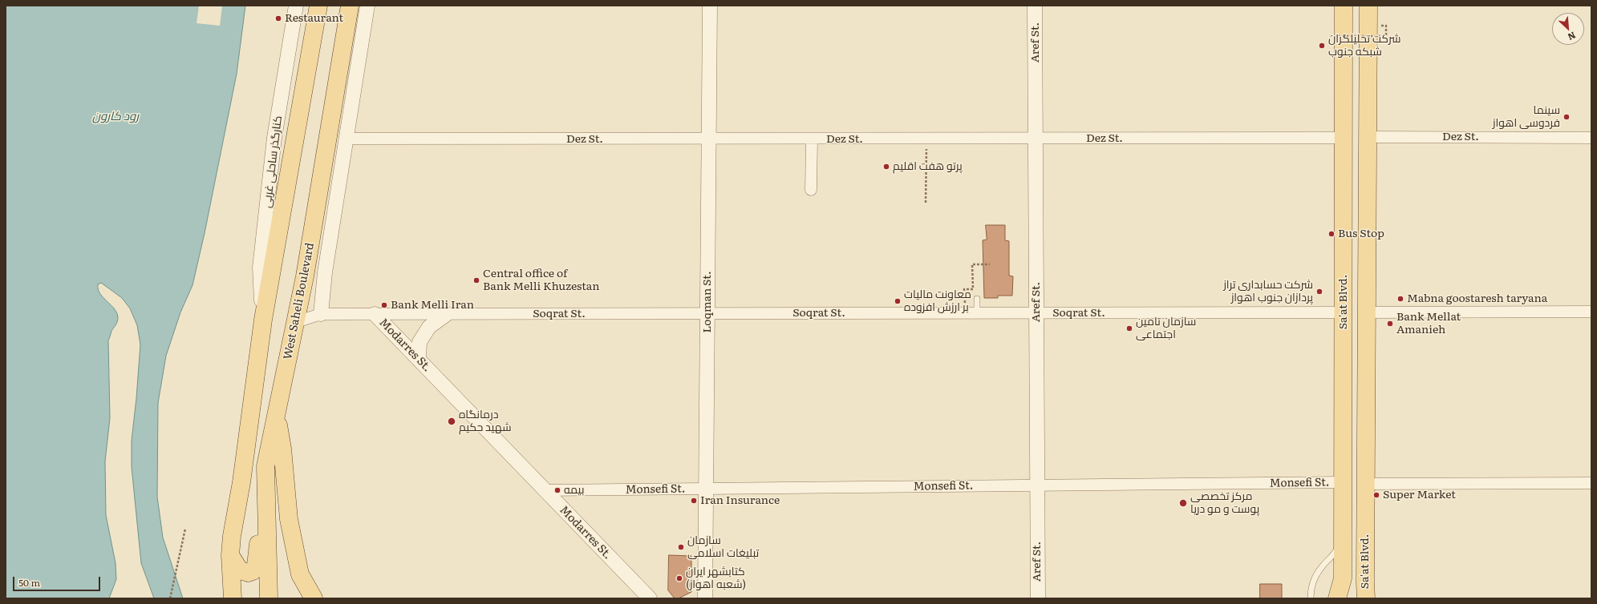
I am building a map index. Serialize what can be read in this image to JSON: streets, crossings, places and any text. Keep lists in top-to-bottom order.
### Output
{
  "streets": {
    "main road": ["West Saheli Boulevard", "Sa'at Blvd."],
    "street": [
      "Aref St.",
      "Dez St.",
      "کنارگذر ساحلی غربی",
      "Loqman St.",
      "Soqrat St.",
      "Modarres St.",
      "Monsefi St."
    ]
  },
  "crossings": [
    ["Aref St.", "Dez St."],
    ["Aref St.", "Soqrat St."],
    ["Aref St.", "Monsefi St."],
    ["Dez St.", "Loqman St."],
    ["Dez St.", "Sa'at Blvd."],
    ["West Saheli Boulevard", "Soqrat St."],
    ["Loqman St.", "Soqrat St."],
    ["Loqman St.", "Monsefi St."],
    ["Sa'at Blvd.", "Soqrat St."],
    ["Sa'at Blvd.", "Monsefi St."],
    ["Soqrat St.", "Modarres St."],
    ["Modarres St.", "Monsefi St."]
  ],
  "water": ["رود کارون"],
  "places": [
    "Restaurant",
    "شرکت تحلیلگران شبکه جنوب",
    "سینما فردوسی اهواز",
    "پرتو هفت اقلیم",
    "Bus Stop",
    "Central office of Bank Melli Khuzestan",
    "شرکت حسابداری تراز پردازان جنوب اهواز",
    "Mabna goostaresh taryana",
    "معاونت مالیات بر ارزش افزوده",
    "Bank Melli Iran",
    "Bank Mellat Amanieh",
    "سازمان تامین اجتماعی",
    "درمانگاه شهید حکیم",
    "بیمه",
    "Super Market",
    "Iran Insurance",
    "مرکز تخصصی پوست و مو دریا",
    "سازمان تبلیغات اسلامی",
    "کتابشهر ایران (شعبه اهواز)"
  ],
  "scale_bar": "50 m",
  "north": "bottom right"
}
